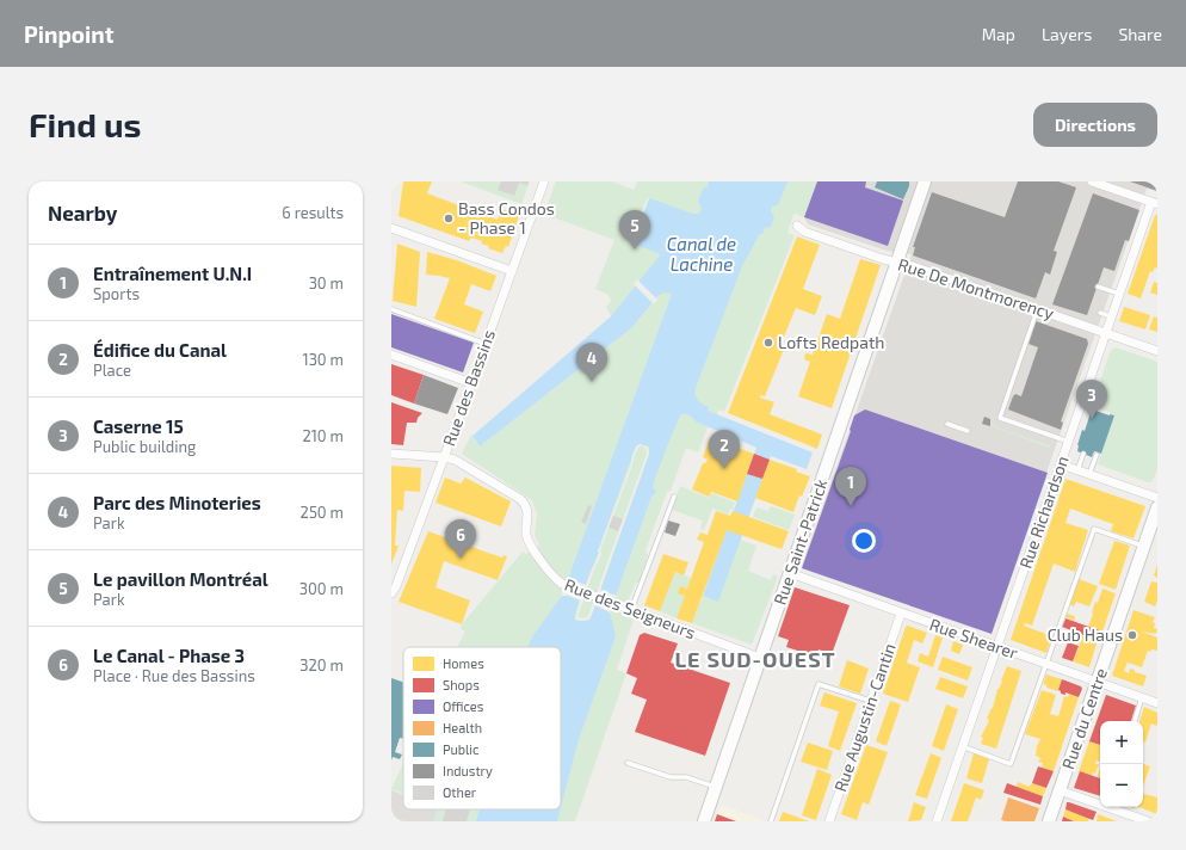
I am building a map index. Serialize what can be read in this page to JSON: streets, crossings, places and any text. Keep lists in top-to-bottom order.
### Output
{
  "streets": {
    "main road": ["Rue Saint-Patrick", "Rue du Centre"],
    "street": [
      "Rue De Montmorency",
      "Rue des Bassins",
      "Rue Richardson",
      "Rue des Seigneurs",
      "Rue Shearer",
      "Rue Augustin-Cantin"
    ]
  },
  "crossings": [
    ["Rue De Montmorency", "Rue Richardson"],
    ["Rue De Montmorency", "Rue Saint-Patrick"],
    ["Rue des Bassins", "Rue des Seigneurs"],
    ["Rue Richardson", "Rue Shearer"],
    ["Rue Saint-Patrick", "Rue des Seigneurs"],
    ["Rue Saint-Patrick", "Rue Shearer"],
    ["Rue Shearer", "Rue Augustin-Cantin"],
    ["Rue Shearer", "Rue du Centre"]
  ],
  "districts": ["LE SUD-OUEST"],
  "water": ["Canal de Lachine"],
  "places": ["Bass Condos - Phase 1", "Lofts Redpath", "Club Haus"],
  "legend": [
    "Homes",
    "Shops",
    "Offices",
    "Health",
    "Public",
    "Industry",
    "Other"
  ],
  "page": {
    "header": "Pinpoint",
    "nav": ["Map", "Layers", "Share"],
    "buttons": "Directions",
    "title": "Find us",
    "heading": ["Nearby", "6 results"],
    "pins": [
      "5",
      "4",
      "3",
      "2",
      "1",
      "6"
    ],
    "list": [
      {
        "mark": "1",
        "name": "Entraînement U.N.I",
        "note": "Sports",
        "value": "30 m"
      },
      {
        "mark": "2",
        "name": "Édifice du Canal",
        "note": "Place",
        "value": "130 m"
      },
      {
        "mark": "3",
        "name": "Caserne 15",
        "note": "Public building",
        "value": "210 m"
      },
      {
        "mark": "4",
        "name": "Parc des Minoteries",
        "note": "Park",
        "value": "250 m"
      },
      {
        "mark": "5",
        "name": "Le pavillon Montréal",
        "note": "Park",
        "value": "300 m"
      },
      {
        "mark": "6",
        "name": "Le Canal - Phase 3",
        "note": "Place · Rue des Bassins",
        "value": "320 m"
      }
    ],
    "map_buttons": ["+", "−"]
  }
}
